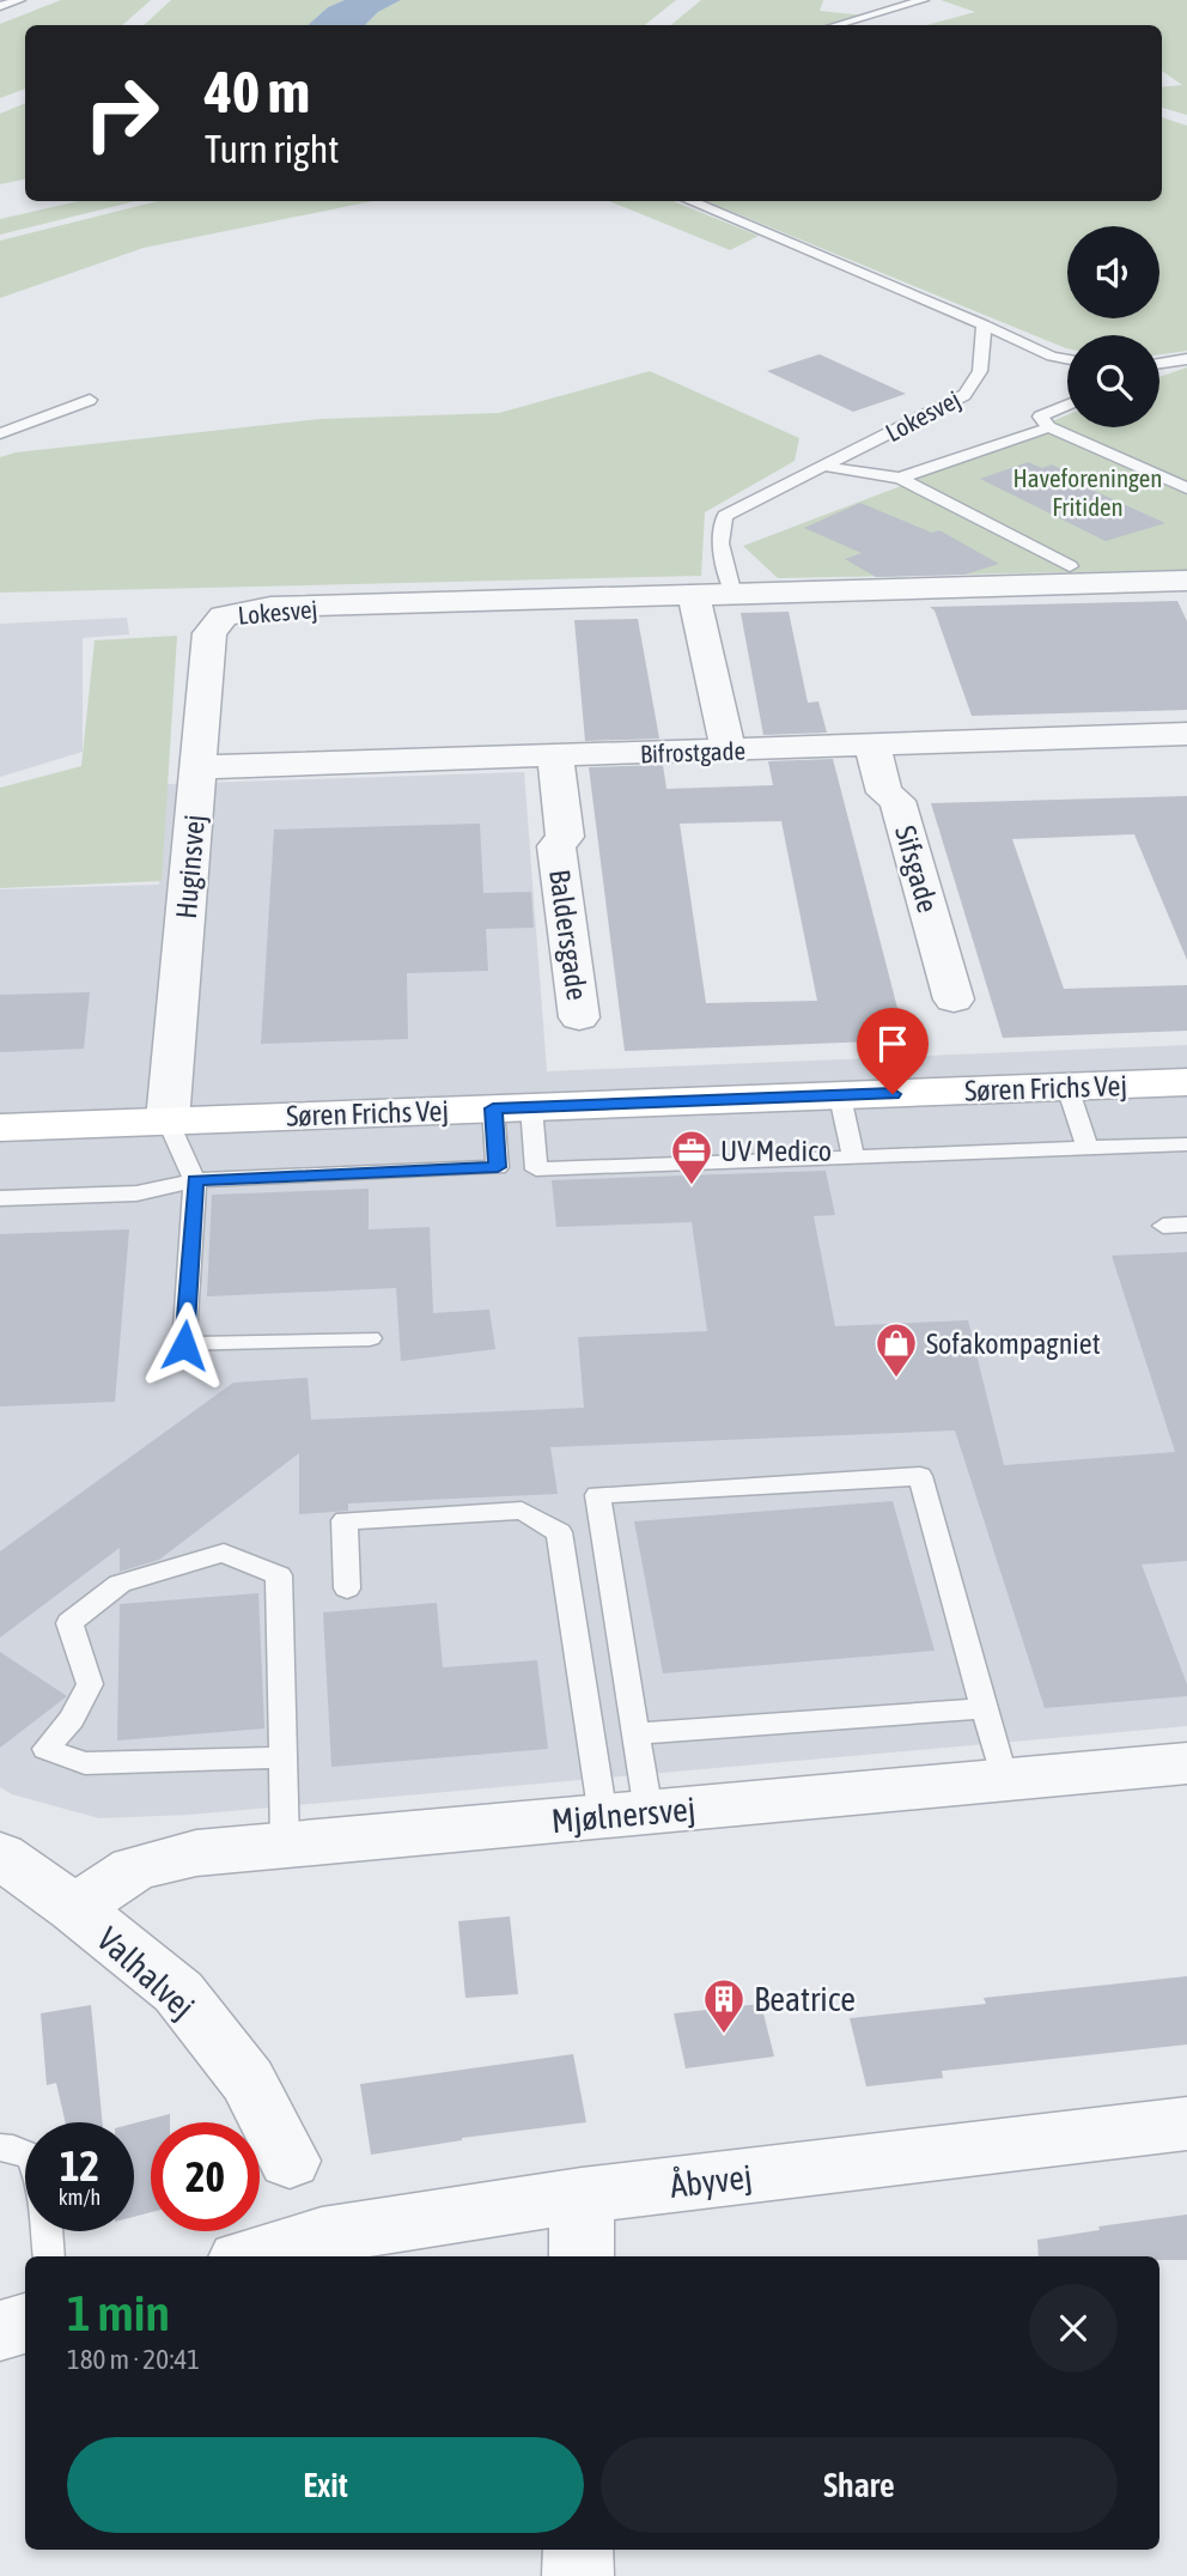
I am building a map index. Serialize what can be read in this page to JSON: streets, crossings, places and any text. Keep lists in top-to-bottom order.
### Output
{
  "streets": {
    "street": [
      "Lokesvej",
      "Bifrostgade",
      "Huginsvej",
      "Sifsgade",
      "Baldersgade",
      "Søren Frichs Vej",
      "Mjølnersvej",
      "Valhalvej",
      "Åbyvej"
    ]
  },
  "crossings": [
    ["Lokesvej", "Huginsvej"],
    ["Bifrostgade", "Huginsvej"],
    ["Bifrostgade", "Sifsgade"],
    ["Bifrostgade", "Baldersgade"],
    ["Huginsvej", "Søren Frichs Vej"],
    ["Mjølnersvej", "Valhalvej"]
  ],
  "parks": ["Haveforeningen Fritiden"],
  "places": {
    "office": ["UV Medico"],
    "shop": ["Sofakompagniet"],
    "building": ["Beatrice"]
  },
  "page": {
    "turn": ["40 m", "Turn right"],
    "speed": "12 km/h",
    "limit": "20",
    "heading": ["1 min", "180 m · 20:41"],
    "buttons": ["Exit", "Share"]
  }
}
